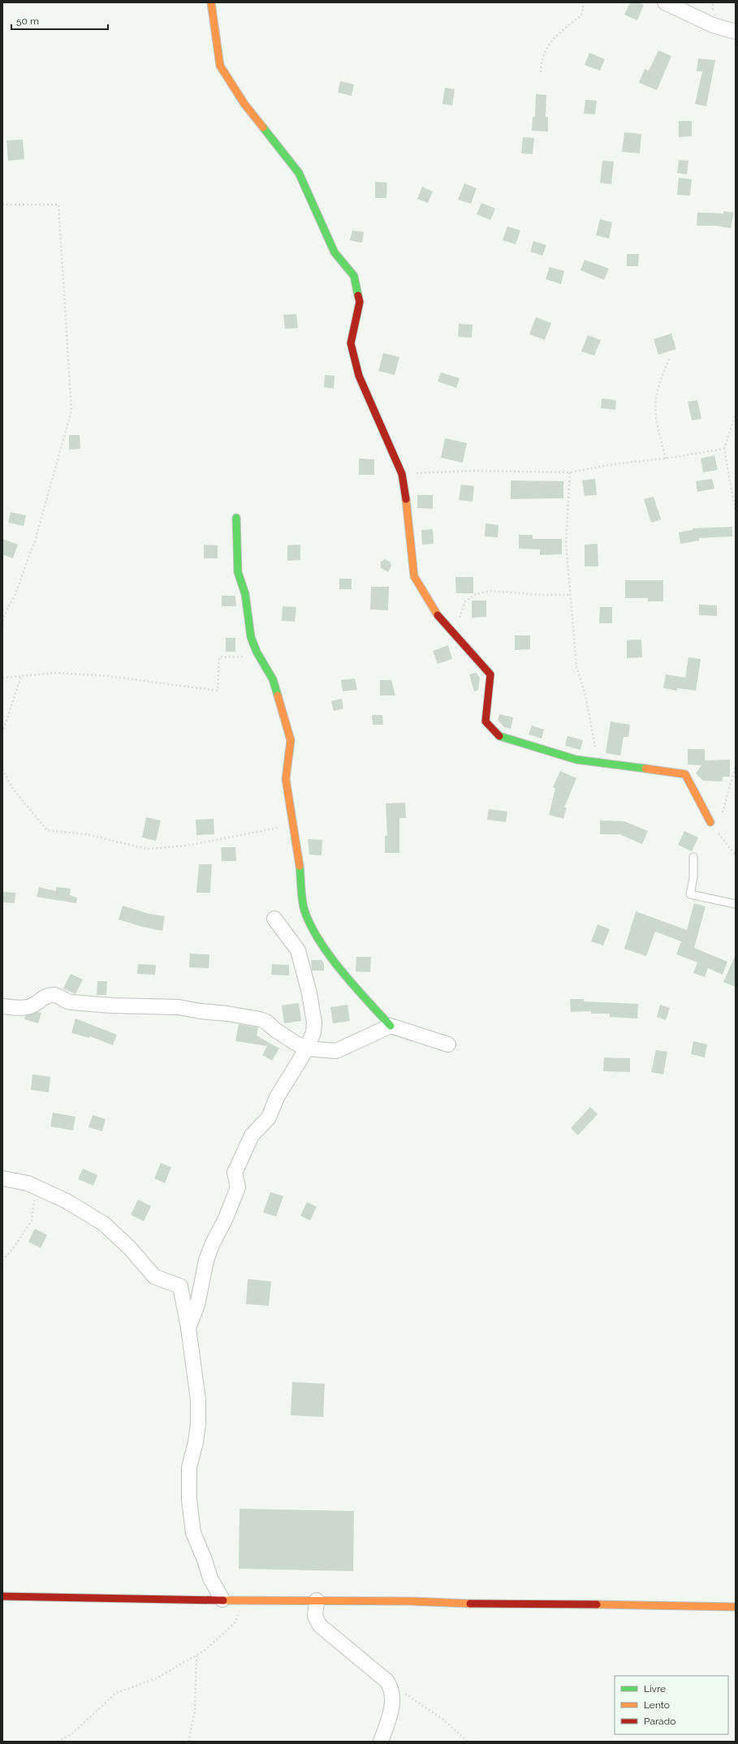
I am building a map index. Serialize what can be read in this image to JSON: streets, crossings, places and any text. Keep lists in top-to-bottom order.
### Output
{
  "legend": ["Livre", "Lento", "Parado"],
  "scale_bar": "50 m"
}
